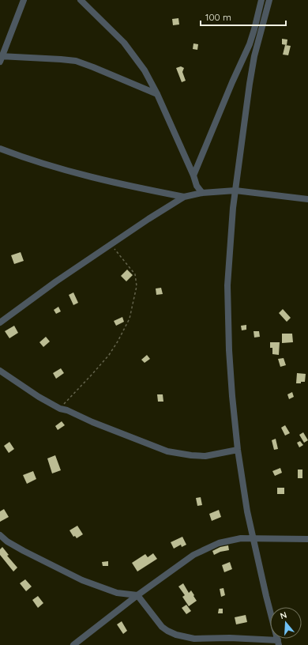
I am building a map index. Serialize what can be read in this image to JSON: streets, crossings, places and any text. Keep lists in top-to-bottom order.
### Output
{
  "scale_bar": "100 m",
  "north": "top"
}
